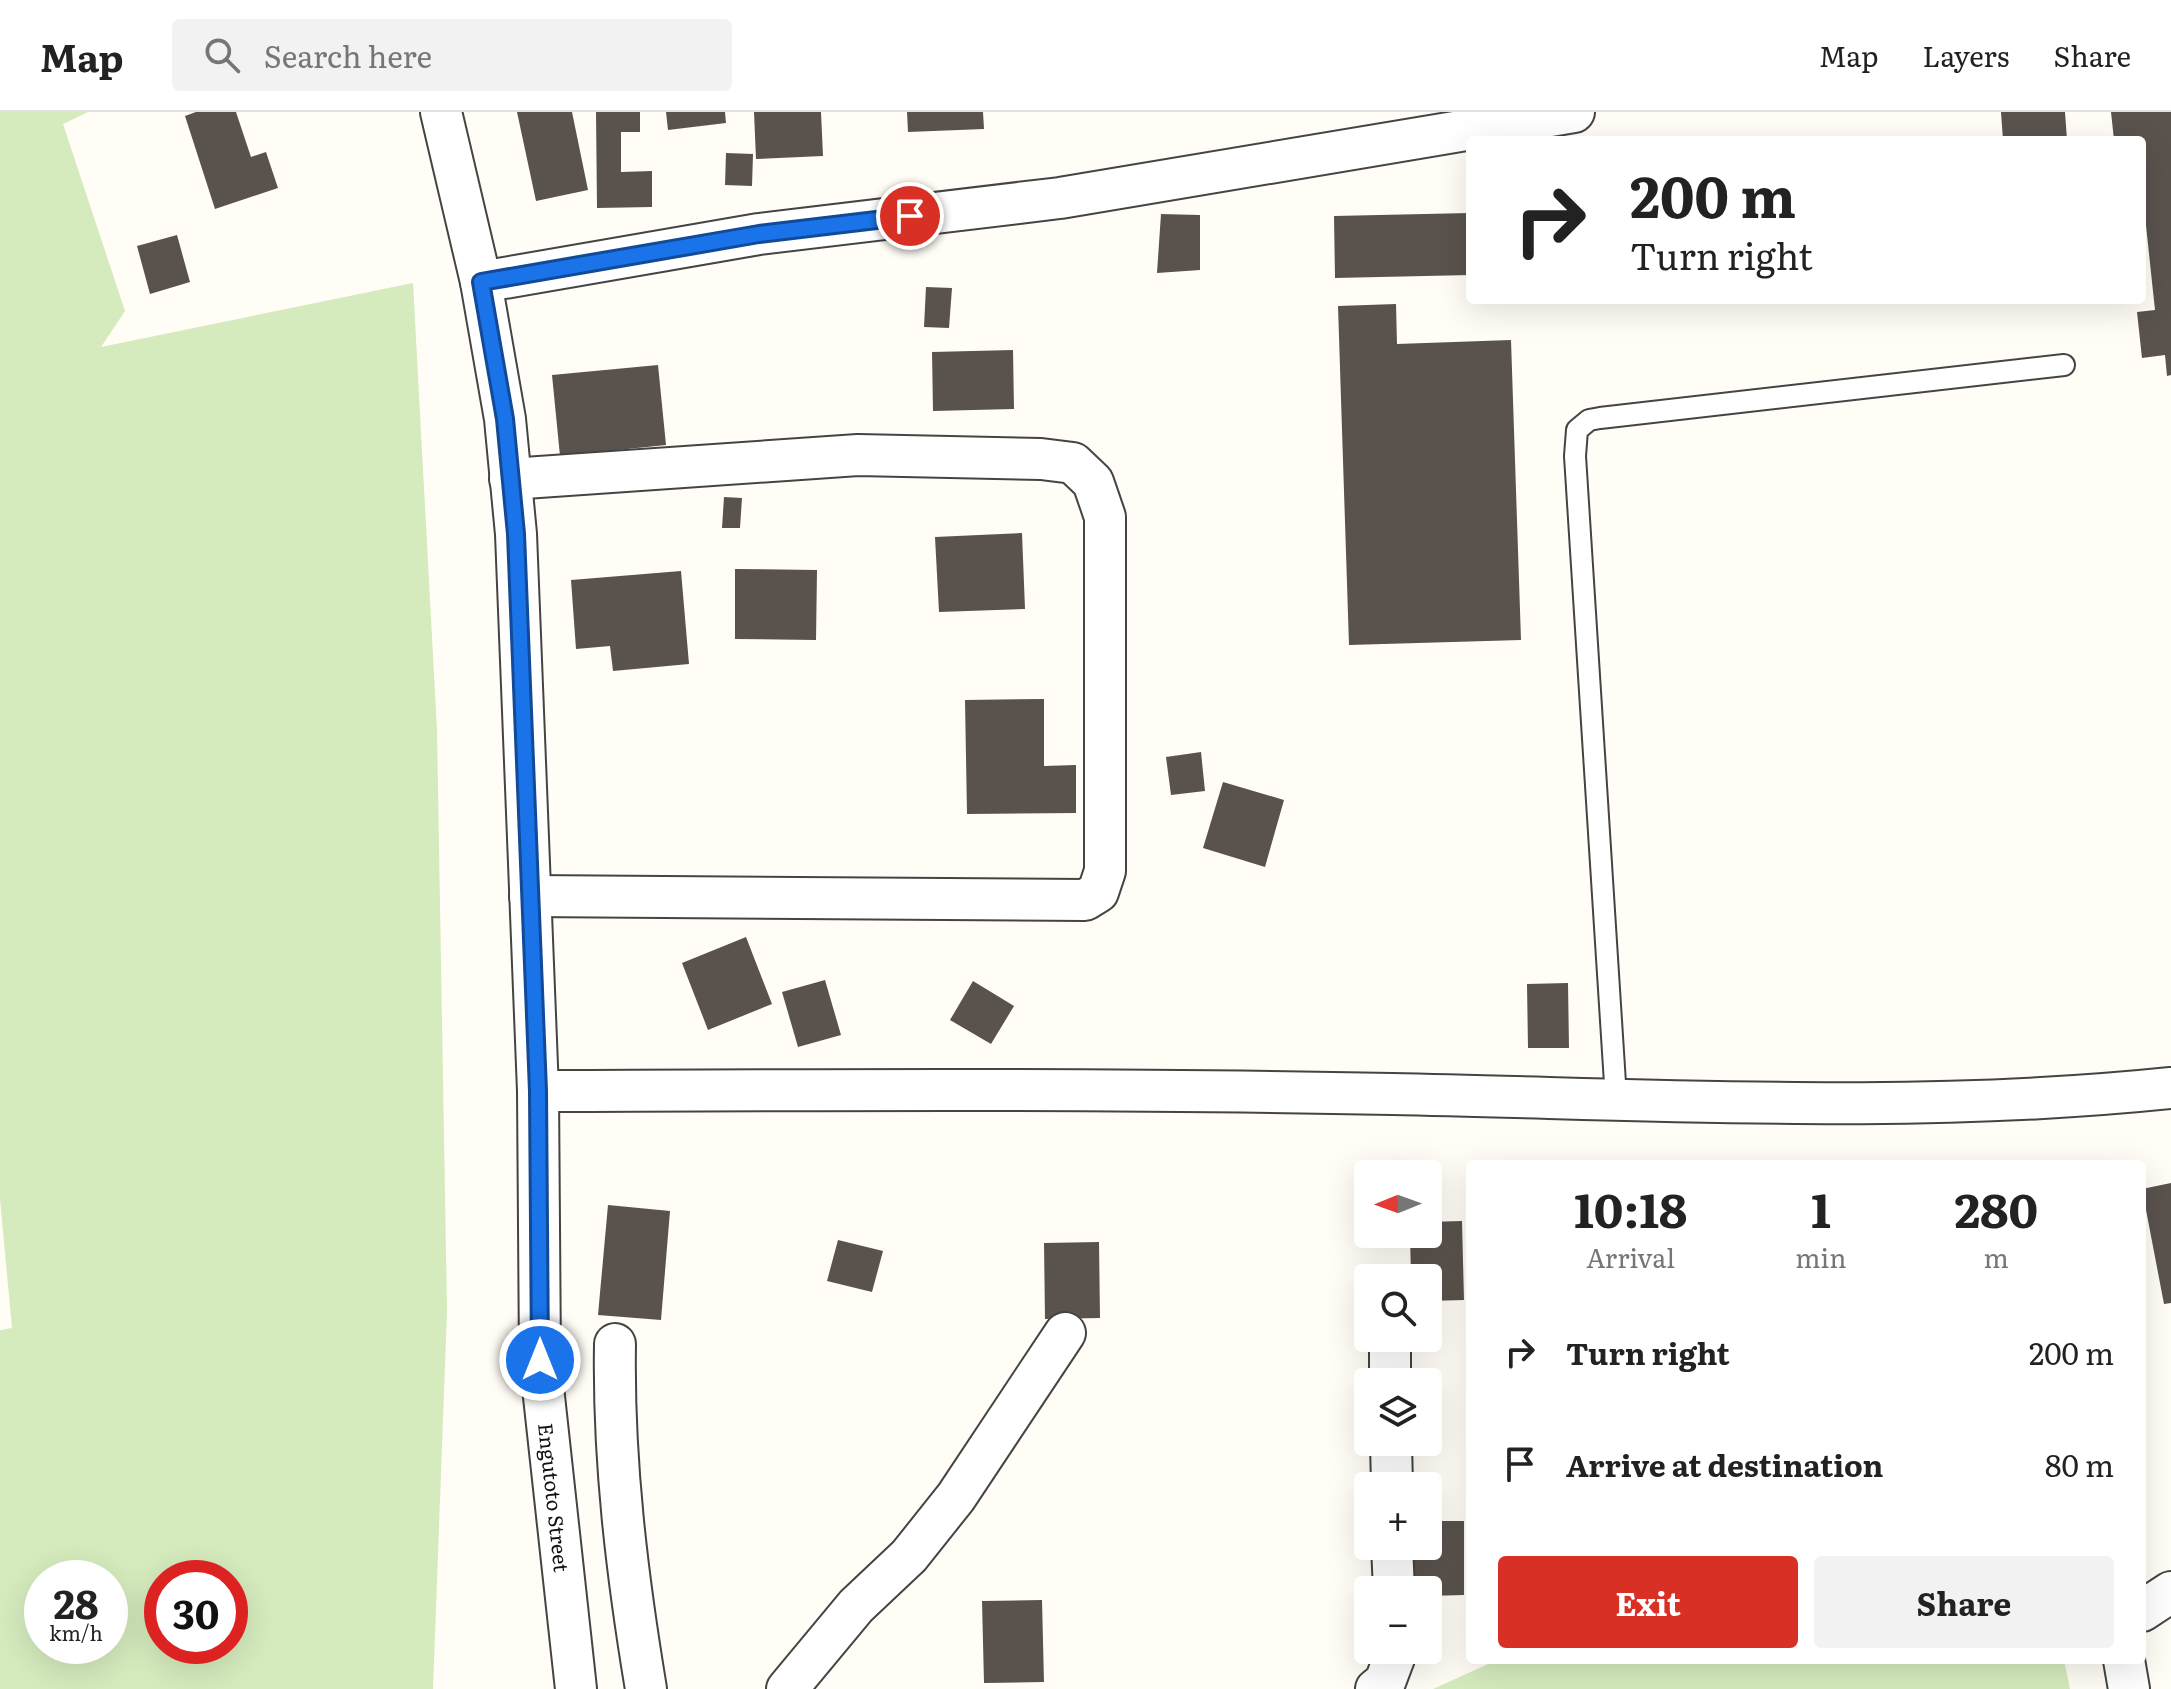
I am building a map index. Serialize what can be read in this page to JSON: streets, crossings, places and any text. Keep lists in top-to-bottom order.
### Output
{
  "streets": {
    "street": ["Engutoto Street"]
  },
  "north": "left",
  "page": {
    "header": "Map",
    "search": "Search here",
    "nav": ["Map", "Layers", "Share"],
    "turn": ["200 m", "Turn right"],
    "map_buttons": ["+", "−"],
    "eta": [
      "10:18",
      "Arrival",
      "1",
      "min",
      "280",
      "m"
    ],
    "list": [
      {
        "name": "Turn right",
        "value": "200 m"
      },
      {
        "name": "Arrive at destination",
        "value": "80 m"
      }
    ],
    "buttons": ["Exit", "Share"],
    "speed": "28 km/h",
    "limit": "30"
  }
}
